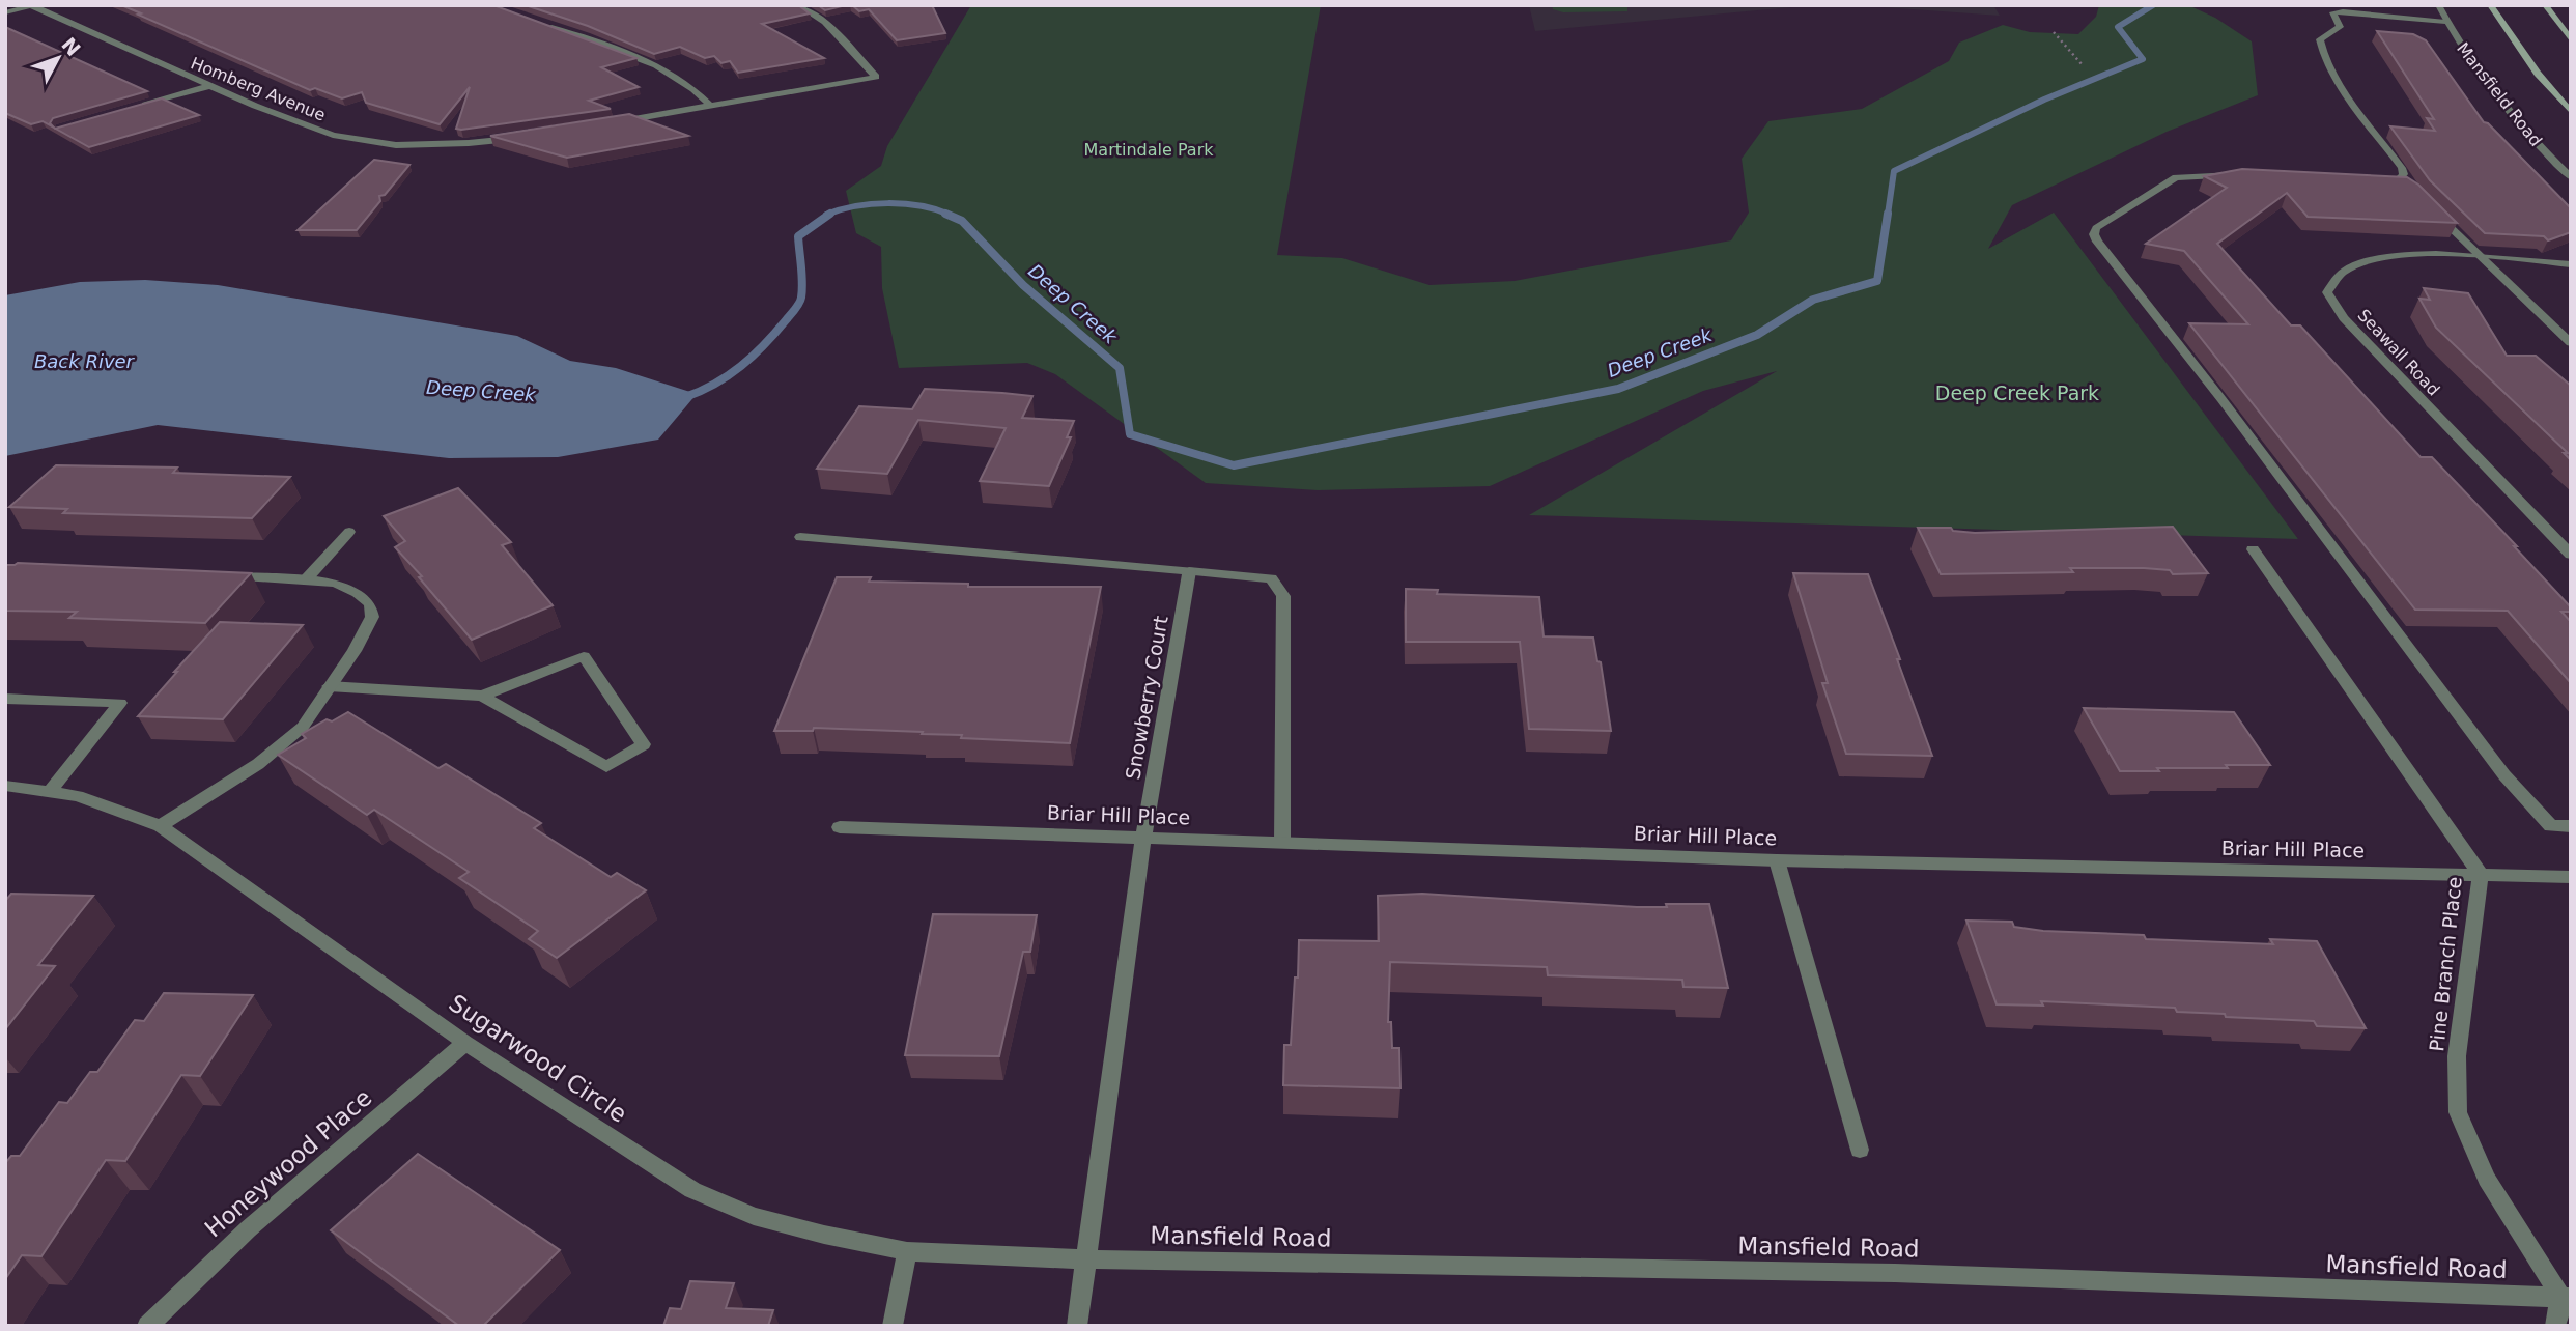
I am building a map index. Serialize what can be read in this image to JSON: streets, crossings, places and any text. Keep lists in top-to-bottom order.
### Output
{
  "streets": {
    "street": [
      "Homberg Avenue",
      "Mansfield Road",
      "Seawall Road",
      "Snowberry Court",
      "Briar Hill Place",
      "Pine Branch Place",
      "Sugarwood Circle",
      "Honeywood Place"
    ]
  },
  "crossings": [
    ["Mansfield Road", "Snowberry Court"],
    ["Mansfield Road", "Pine Branch Place"],
    ["Mansfield Road", "Sugarwood Circle"],
    ["Snowberry Court", "Briar Hill Place"],
    ["Snowberry Court", "Sugarwood Circle"],
    ["Briar Hill Place", "Pine Branch Place"],
    ["Sugarwood Circle", "Honeywood Place"]
  ],
  "water": ["Deep Creek", "Back River"],
  "parks": ["Martindale Park", "Deep Creek Park"],
  "north": "top right"
}
